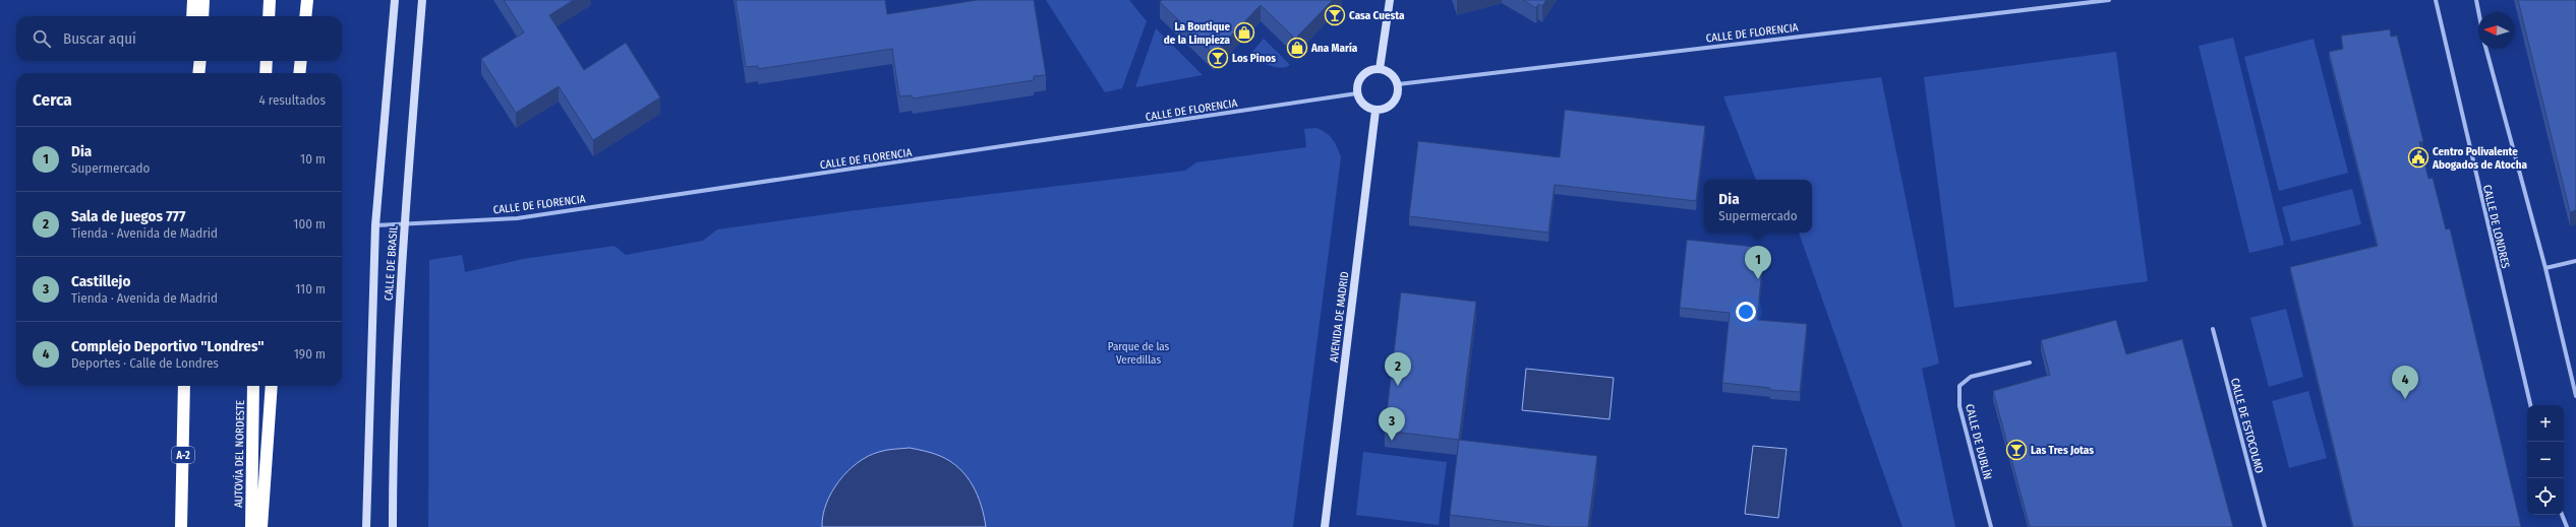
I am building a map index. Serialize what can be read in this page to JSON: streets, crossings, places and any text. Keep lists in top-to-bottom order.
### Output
{
  "streets": {
    "highway": ["AUTOVÍA DEL NORDESTE", "A-2"],
    "street": [
      "CALLE DE FLORENCIA",
      "CALLE DE LONDRES",
      "CALLE DE BRASIL",
      "AVENIDA DE MADRID",
      "CALLE DE ESTOCOLMO",
      "CALLE DE DUBLÍN"
    ]
  },
  "crossings": [
    ["CALLE DE FLORENCIA", "CALLE DE BRASIL"],
    ["CALLE DE FLORENCIA", "AVENIDA DE MADRID"]
  ],
  "parks": ["Parque de las Veredillas"],
  "places": {
    "bar": ["Casa Cuesta", "Los Pinos", "Las Tres Jotas"],
    "shop": ["La Boutique de la Limpieza", "Ana María"],
    "public building": ["Centro Polivalente Abogados de Atocha"]
  },
  "north": "left",
  "page": {
    "search": "Buscar aquí",
    "heading": ["Cerca", "4 resultados"],
    "list": [
      {
        "mark": "1",
        "name": "Dia",
        "note": "Supermercado",
        "value": "10 m"
      },
      {
        "mark": "2",
        "name": "Sala de Juegos 777",
        "note": "Tienda · Avenida de Madrid",
        "value": "100 m"
      },
      {
        "mark": "3",
        "name": "Castillejo",
        "note": "Tienda · Avenida de Madrid",
        "value": "110 m"
      },
      {
        "mark": "4",
        "name": "Complejo Deportivo \"Londres\"",
        "note": "Deportes · Calle de Londres",
        "value": "190 m"
      }
    ],
    "popup": ["Dia", "Supermercado"],
    "pins": [
      "1",
      "2",
      "4",
      "3"
    ],
    "map_buttons": ["+", "−"]
  }
}
